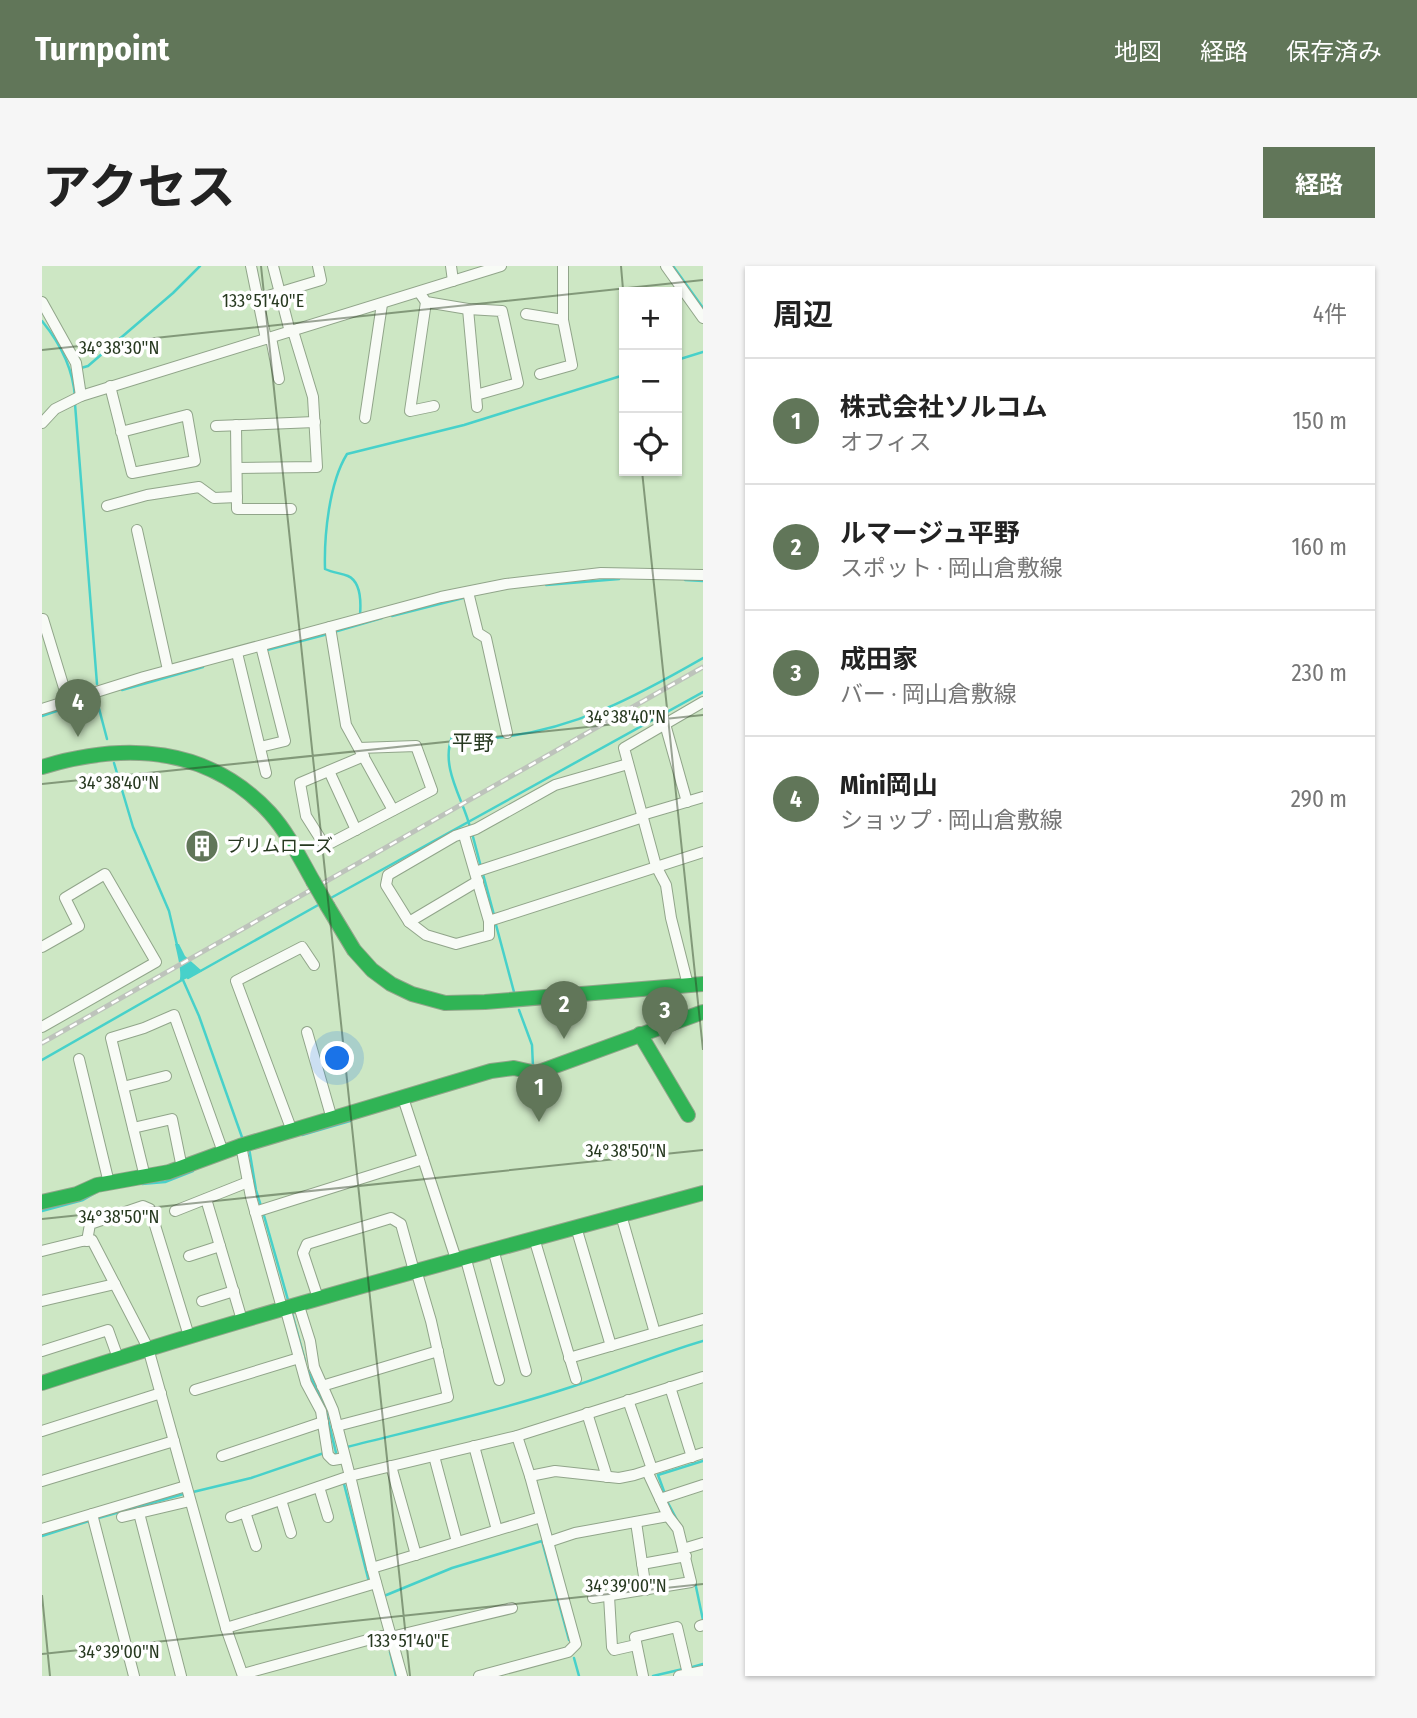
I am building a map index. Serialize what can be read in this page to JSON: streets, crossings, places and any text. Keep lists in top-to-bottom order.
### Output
{
  "districts": ["平野"],
  "places": {
    "building": ["プリムローズ"]
  },
  "page": {
    "header": "Turnpoint",
    "nav": ["地図", "経路", "保存済み"],
    "title": "アクセス",
    "buttons": "経路",
    "heading": ["周辺", "4件"],
    "map_buttons": ["+", "−"],
    "list": [
      {
        "mark": "1",
        "name": "株式会社ソルコム",
        "note": "オフィス",
        "value": "150 m"
      },
      {
        "mark": "2",
        "name": "ルマージュ平野",
        "note": "スポット · 岡山倉敷線",
        "value": "160 m"
      },
      {
        "mark": "3",
        "name": "成田家",
        "note": "バー · 岡山倉敷線",
        "value": "230 m"
      },
      {
        "mark": "4",
        "name": "Mini岡山",
        "note": "ショップ · 岡山倉敷線",
        "value": "290 m"
      }
    ],
    "pins": [
      "4",
      "2",
      "3",
      "1"
    ]
  },
  "coordinates": [
    "133°51'40\"E",
    "34°38'30\"N",
    "34°38'40\"N",
    "34°38'50\"N",
    "34°39'00\"N"
  ]
}
